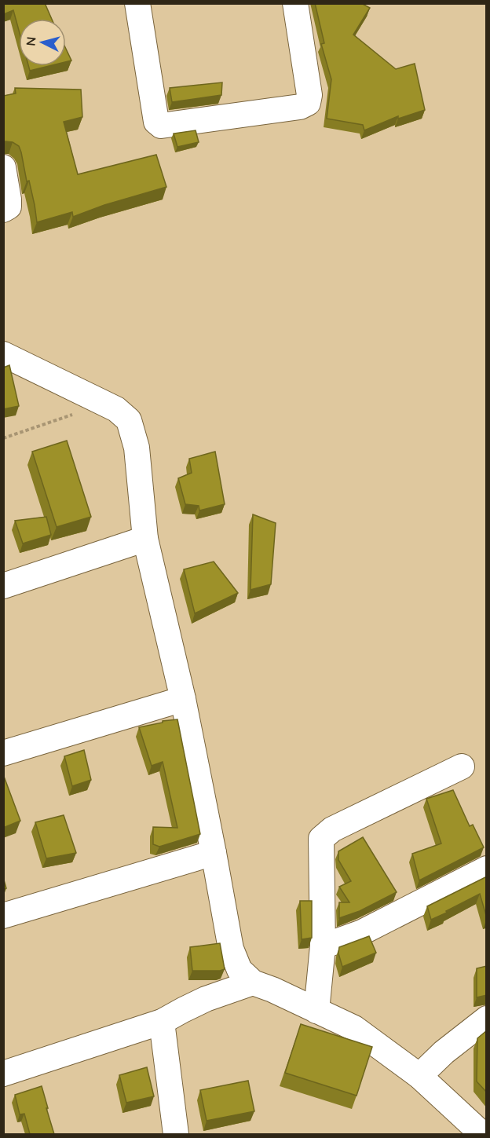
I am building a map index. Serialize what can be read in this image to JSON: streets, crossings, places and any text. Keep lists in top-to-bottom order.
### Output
{
  "north": "left"
}
